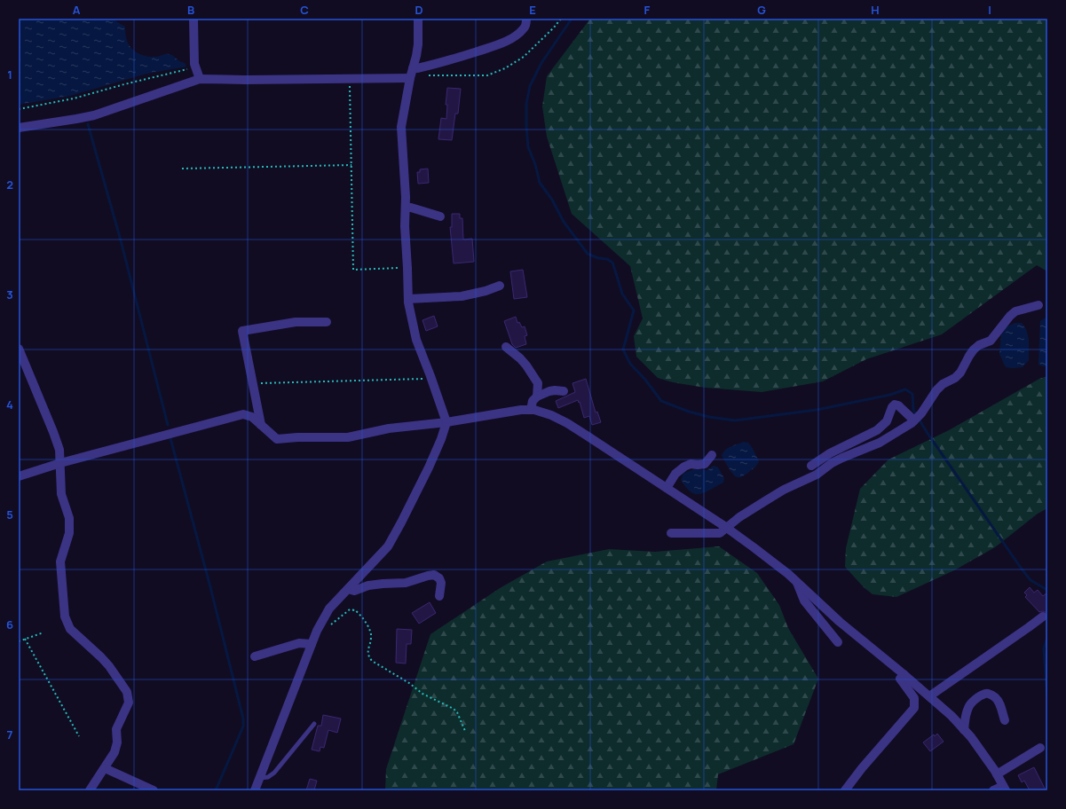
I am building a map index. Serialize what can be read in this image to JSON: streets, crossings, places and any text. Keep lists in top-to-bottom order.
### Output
{
  "grid": {
    "columns": [
      "A",
      "B",
      "C",
      "D",
      "E",
      "F",
      "G",
      "H",
      "I"
    ],
    "rows": [
      "1",
      "2",
      "3",
      "4",
      "5",
      "6",
      "7"
    ]
  }
}
